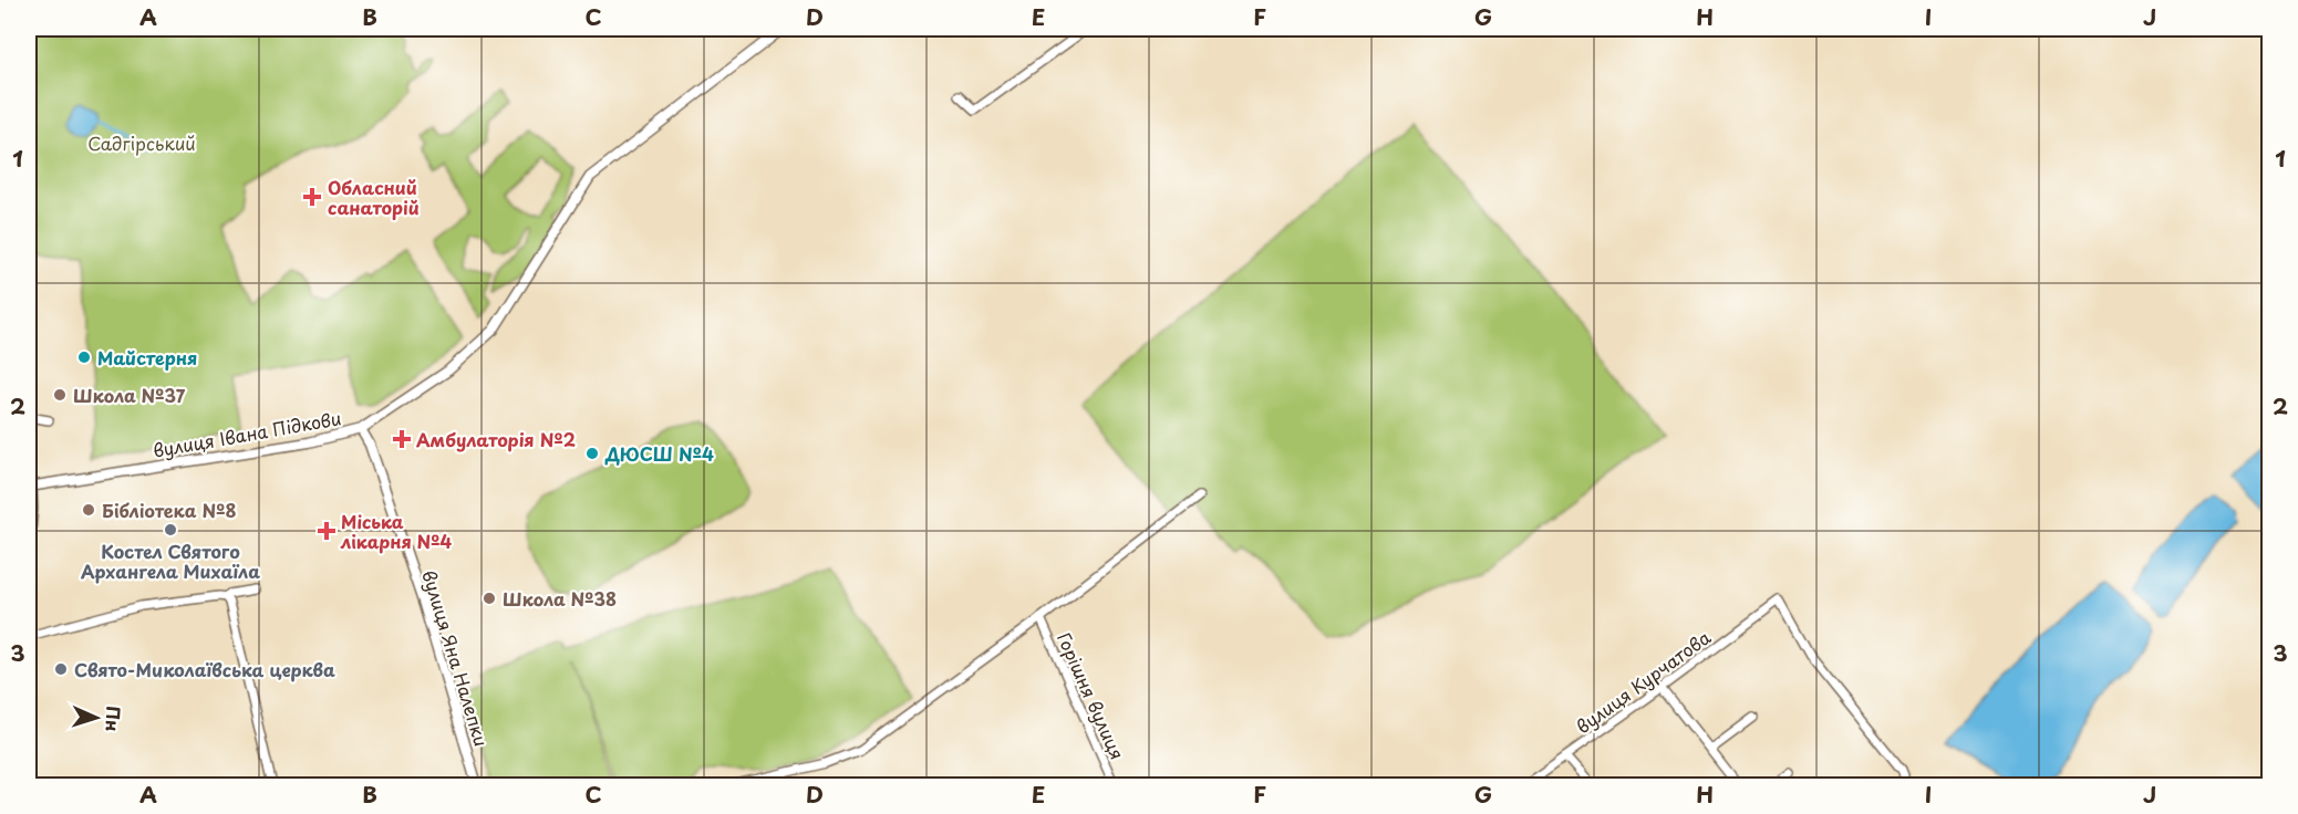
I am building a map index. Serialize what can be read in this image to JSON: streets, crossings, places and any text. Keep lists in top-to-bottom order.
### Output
{
  "streets": {
    "street": [
      "вулиця Івана Підкови",
      "вулиця Яна Налепки",
      "вулиця Курчатова",
      "Горішня вулиця"
    ]
  },
  "crossings": [
    ["вулиця Івана Підкови", "вулиця Яна Налепки"]
  ],
  "parks": ["Садгірський"],
  "places": {
    "health": ["Обласний санаторій", "Амбулаторія №2", "Міська лікарня №4"],
    "other": [
      "Майстерня",
      "Школа №37",
      "ДЮСШ №4",
      "Бібліотека №8",
      "Костел Святого Архангела Михаїла",
      "Школа №38",
      "Свято-Миколаївська церква"
    ]
  },
  "north": "right",
  "grid": {
    "columns": [
      "A",
      "B",
      "C",
      "D",
      "E",
      "F",
      "G",
      "H",
      "I",
      "J"
    ],
    "rows": ["1", "2", "3"]
  }
}
